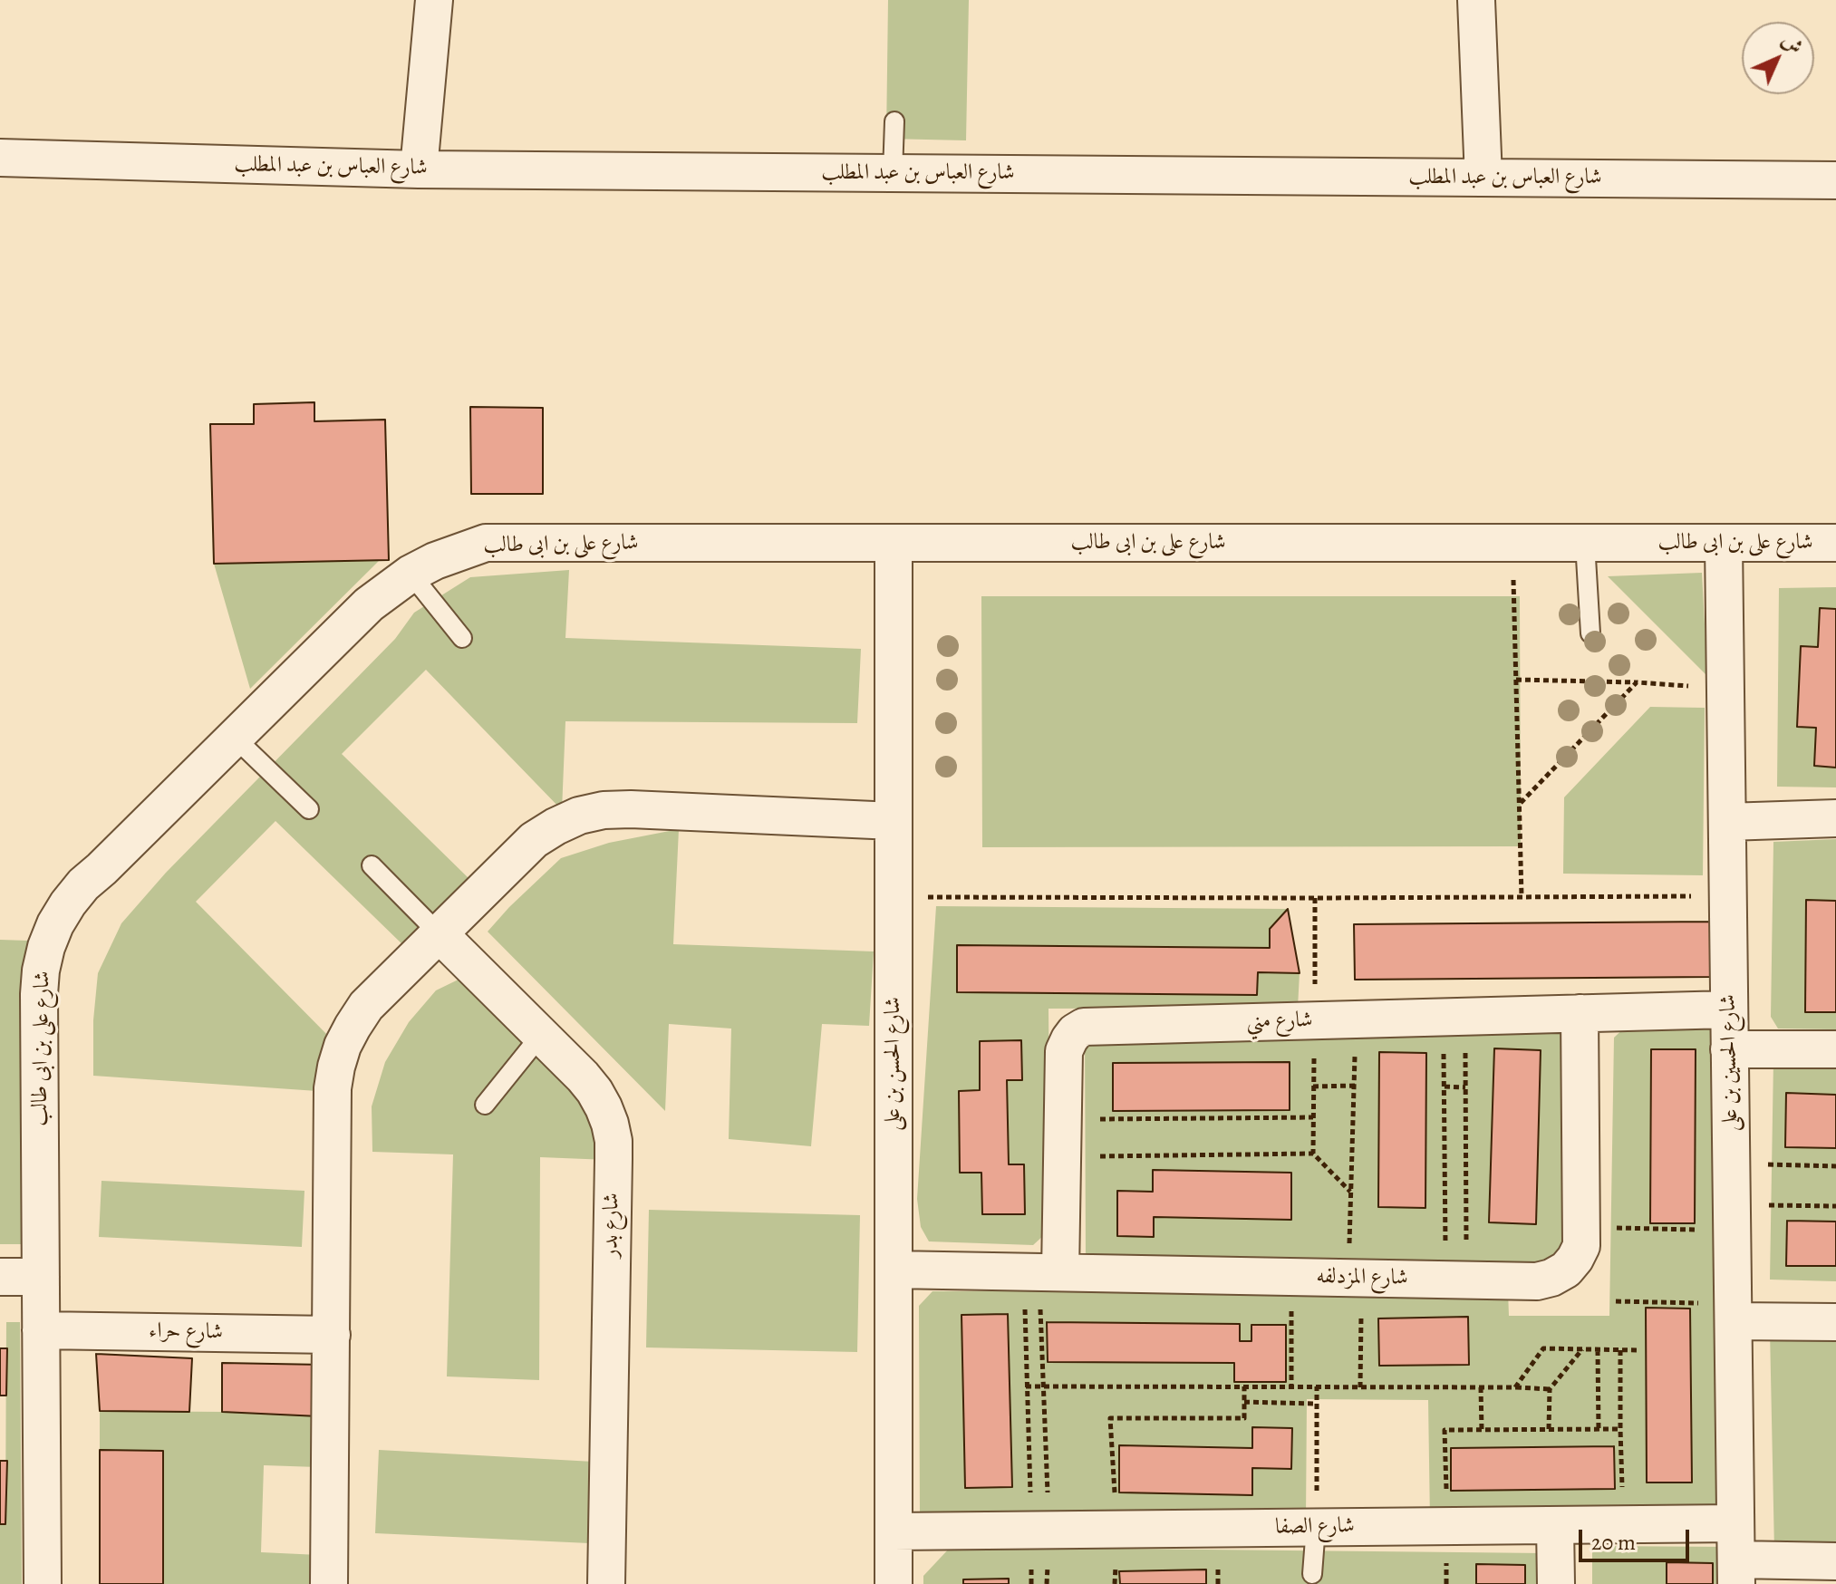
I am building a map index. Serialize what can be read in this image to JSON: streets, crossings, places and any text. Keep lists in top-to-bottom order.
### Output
{
  "streets": {
    "street": [
      "شارع العباس بن عبد المطلب",
      "شارع على بن ابى طالب",
      "شارع مني",
      "شارع الحسين بن على",
      "شارع الحسن بن على",
      "شارع بدر",
      "شارع المزدلفه",
      "شارع حراء",
      "شارع الصفا"
    ]
  },
  "crossings": [
    ["شارع على بن ابى طالب", "شارع الحسين بن على"],
    ["شارع على بن ابى طالب", "شارع الحسن بن على"],
    ["شارع على بن ابى طالب", "شارع حراء"],
    ["شارع مني", "شارع الحسين بن على"],
    ["شارع مني", "شارع المزدلفه"],
    ["شارع الحسين بن على", "شارع الصفا"],
    ["شارع الحسن بن على", "شارع المزدلفه"],
    ["شارع الحسن بن على", "شارع الصفا"]
  ],
  "scale_bar": "20 m",
  "north": "top right"
}
